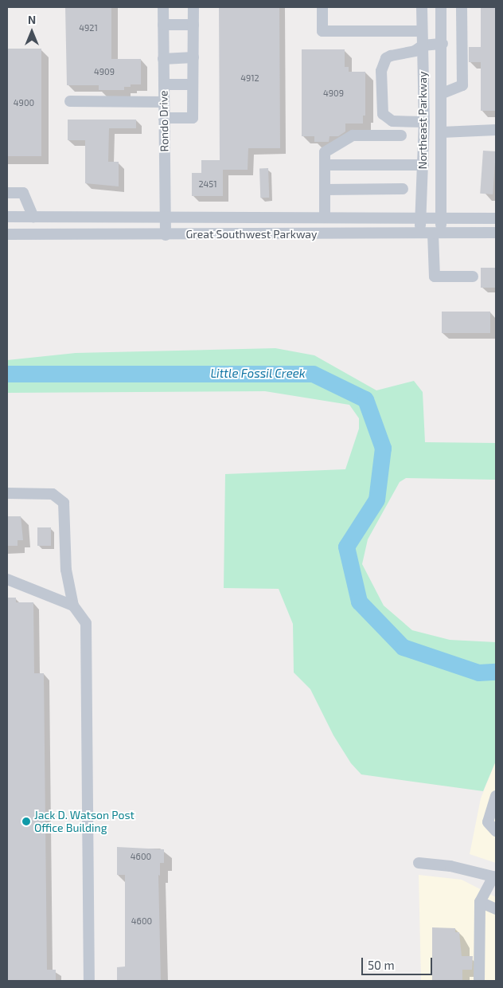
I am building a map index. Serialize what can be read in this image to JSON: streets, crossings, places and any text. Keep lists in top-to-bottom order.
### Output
{
  "streets": {
    "street": ["Northeast Parkway", "Rondo Drive", "Great Southwest Parkway"]
  },
  "crossings": [
    ["Northeast Parkway", "Great Southwest Parkway"],
    ["Rondo Drive", "Great Southwest Parkway"]
  ],
  "water": ["Little Fossil Creek"],
  "places": ["Jack D. Watson Post Office Building"],
  "house_numbers": [
    "4921",
    "4909",
    "4912",
    "4909",
    "4900",
    "2451",
    "4600",
    "4600"
  ],
  "scale_bar": "50 m",
  "north": "top"
}
